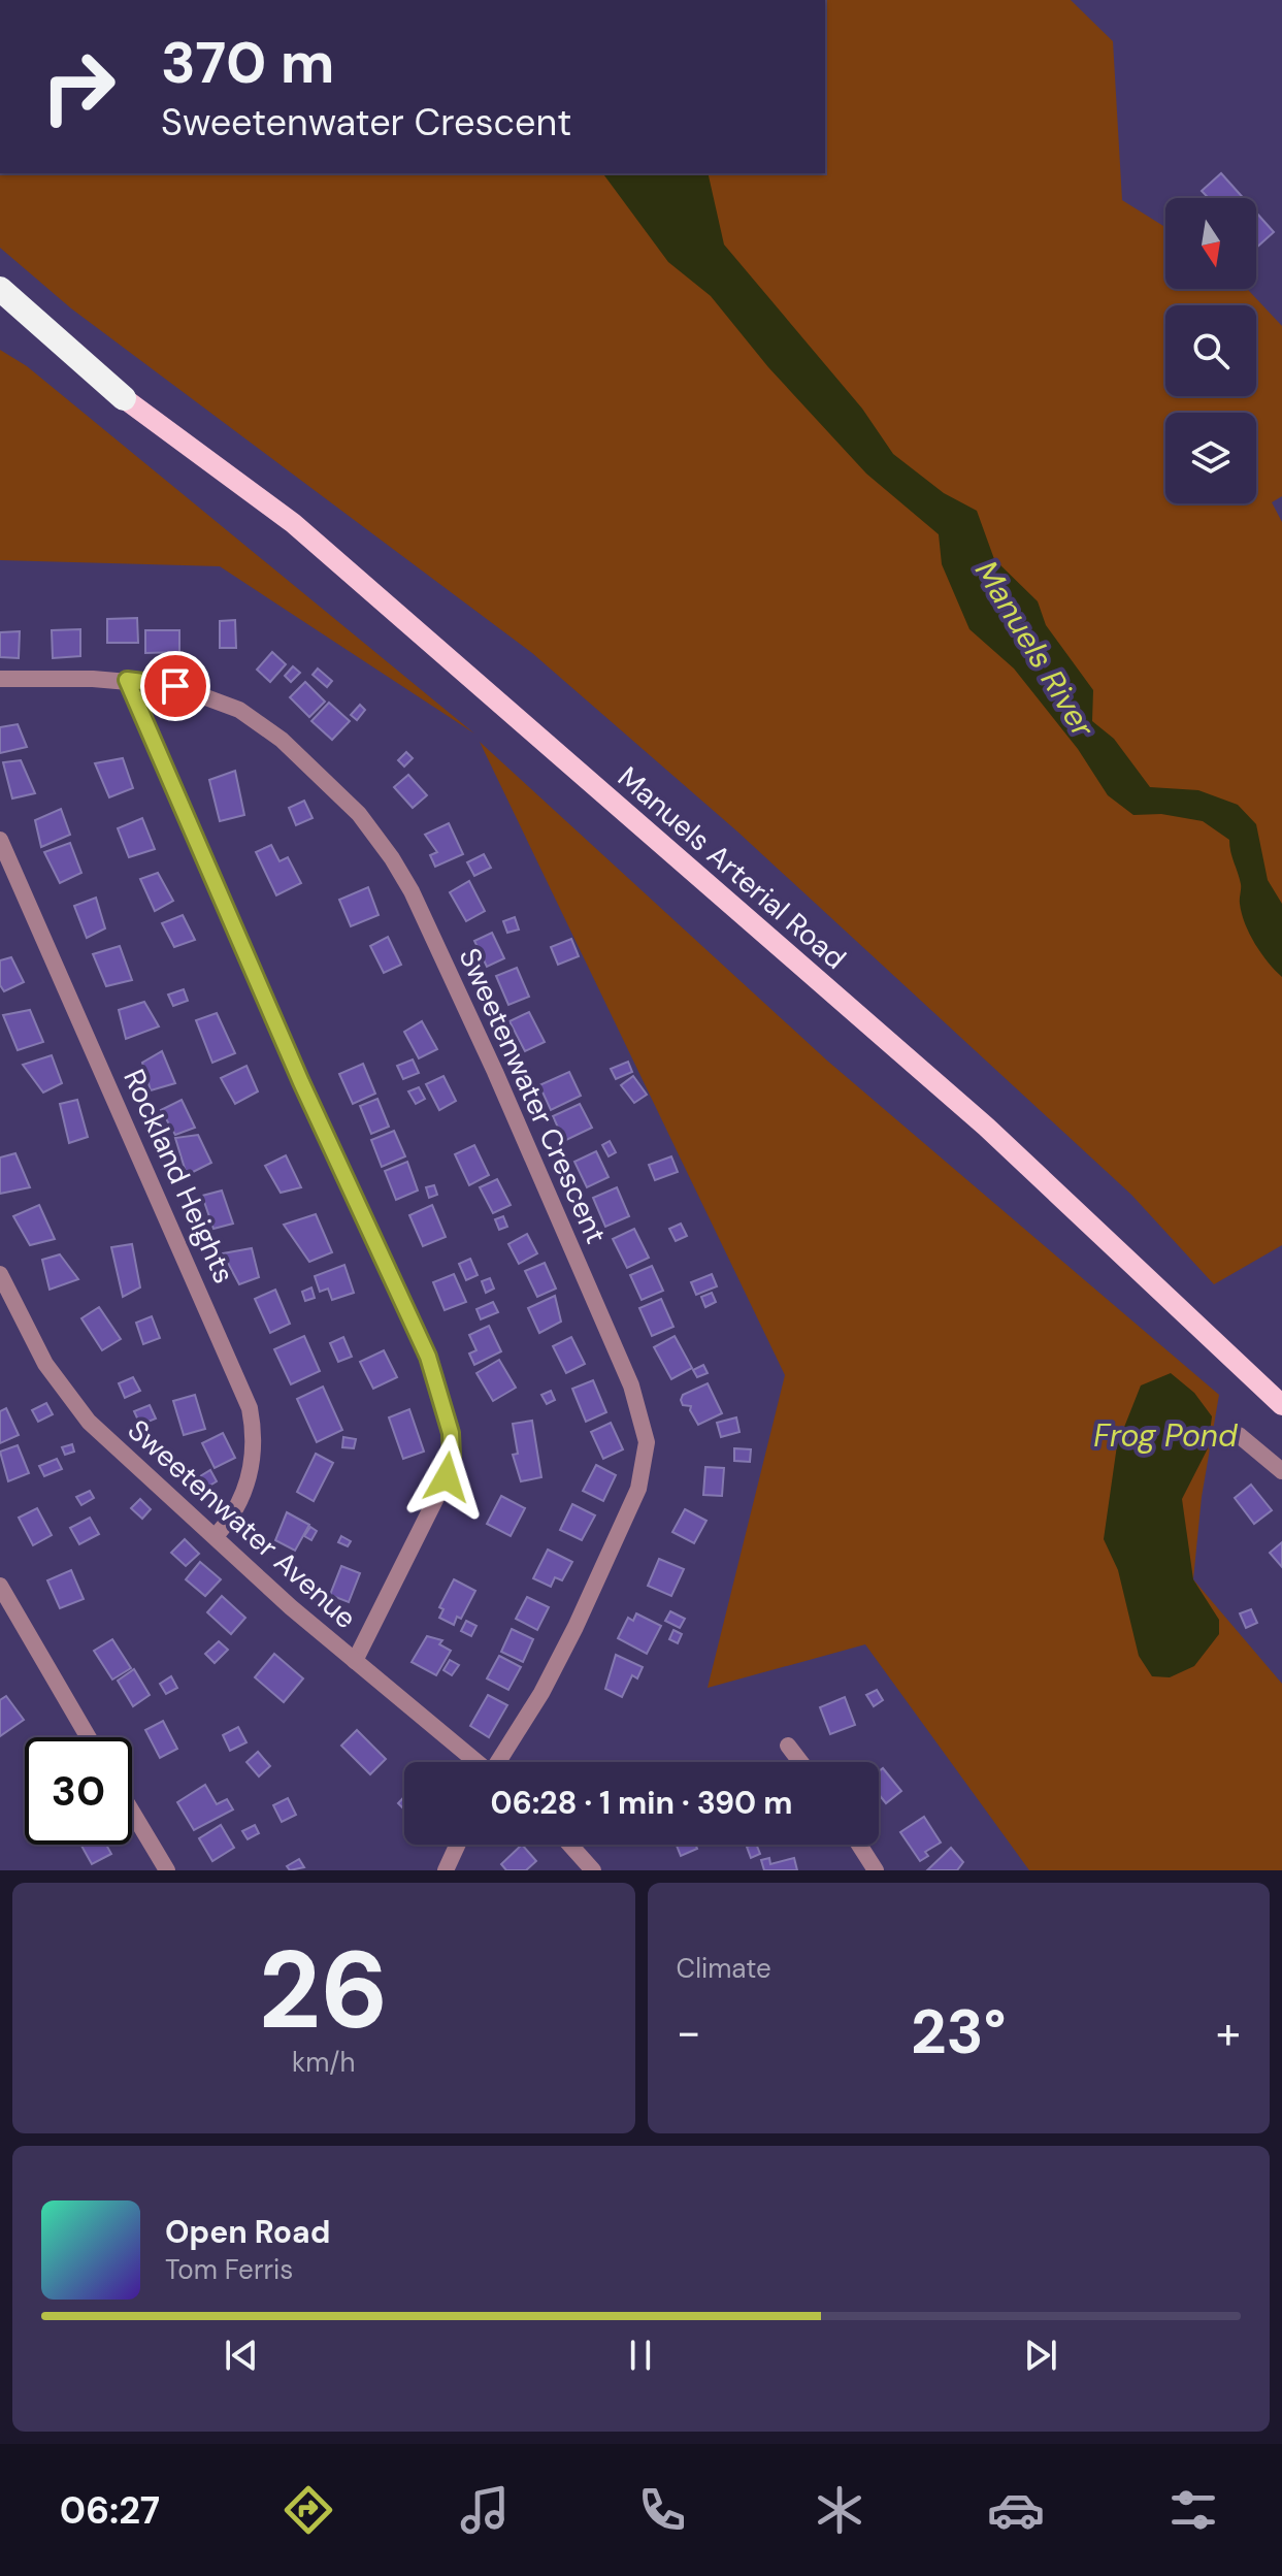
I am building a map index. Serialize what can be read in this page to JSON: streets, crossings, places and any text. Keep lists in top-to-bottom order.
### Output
{
  "streets": {
    "main road": ["Manuels Arterial Road"],
    "street": ["Sweetenwater Crescent", "Rockland Heights", "Sweetenwater Avenue"]
  },
  "crossings": [
    ["Rockland Heights", "Sweetenwater Avenue"]
  ],
  "water": ["Manuels River", "Frog Pond"],
  "north": "bottom",
  "page": {
    "turn": ["370 m", "Sweetenwater Crescent"],
    "limit": "30",
    "trip": "06:28 · 1 min · 390 m",
    "tile": [
      ["26", "km/h"],
      "Climate"
    ],
    "heat": ["−", "23°", "+"],
    "song": ["Open Road", "Tom Ferris"],
    "tabs": "06:27"
  }
}
